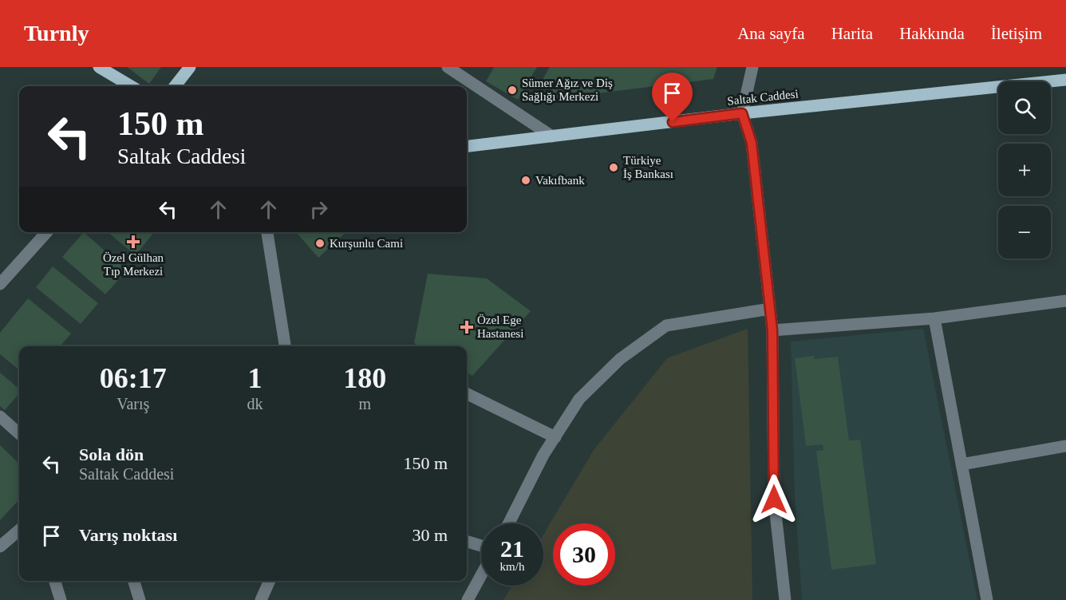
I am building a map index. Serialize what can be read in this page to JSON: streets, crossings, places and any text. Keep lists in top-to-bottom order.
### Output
{
  "streets": {
    "main road": ["Saltak Caddesi"]
  },
  "places": {
    "other": [
      "Sümer Ağız ve Diş Sağlığı Merkezi",
      "Türkiye İş Bankası",
      "Vakıfbank",
      "Kurşunlu Cami"
    ],
    "health": ["Özel Gülhan Tıp Merkezi", "Özel Ege Hastanesi"]
  },
  "page": {
    "header": "Turnly",
    "nav": [
      "Ana sayfa",
      "Harita",
      "Hakkında",
      "İletişim"
    ],
    "map_buttons": ["+", "−"],
    "turn": ["150 m", "Saltak Caddesi"],
    "eta": [
      "06:17",
      "Varış",
      "1",
      "dk",
      "180",
      "m"
    ],
    "list": [
      {
        "name": "Sola dön",
        "note": "Saltak Caddesi",
        "value": "150 m"
      },
      {
        "name": "Varış noktası",
        "value": "30 m"
      }
    ],
    "speed": "21 km/h",
    "limit": "30"
  }
}
